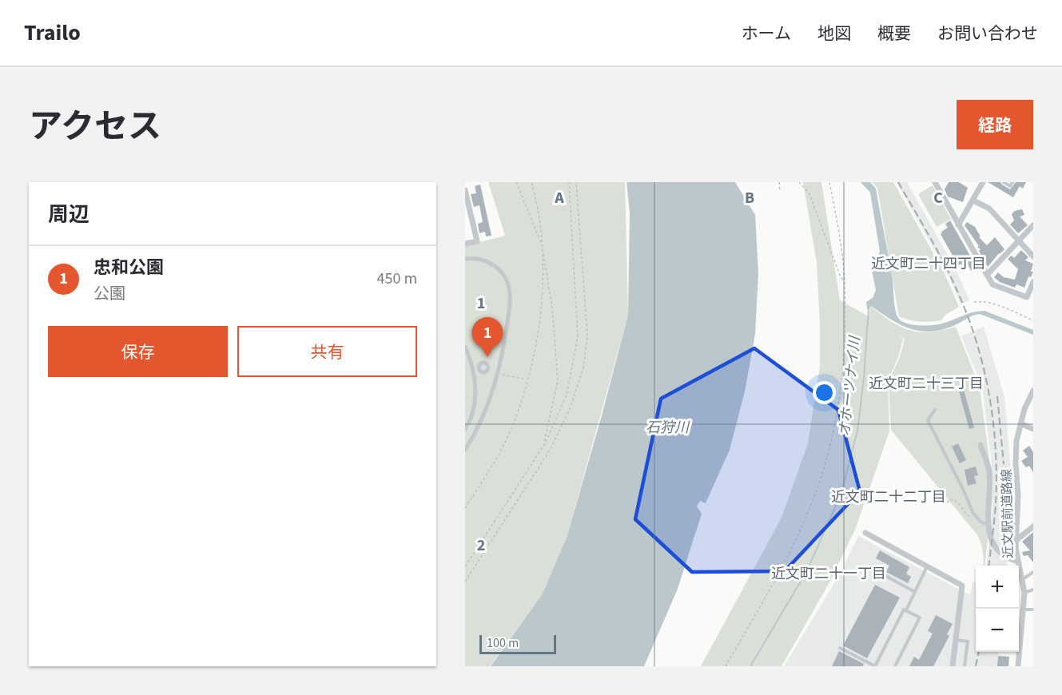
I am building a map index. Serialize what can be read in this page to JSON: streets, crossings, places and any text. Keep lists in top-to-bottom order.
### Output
{
  "streets": {
    "street": ["近文駅前道路線"]
  },
  "districts": [
    "近文町二十四丁目",
    "近文町二十三丁目",
    "近文町二十二丁目",
    "近文町二十一丁目"
  ],
  "water": ["オホーツナイ川", "石狩川"],
  "scale_bar": "100 m",
  "page": {
    "header": "Trailo",
    "nav": [
      "ホーム",
      "地図",
      "概要",
      "お問い合わせ"
    ],
    "title": "アクセス",
    "buttons": [
      "経路",
      ["保存", "共有"]
    ],
    "heading": "周辺",
    "list": [
      {
        "mark": "1",
        "name": "忠和公園",
        "note": "公園",
        "value": "450 m"
      }
    ],
    "pins": "1",
    "map_buttons": ["+", "−"],
    "scale": "100 m"
  },
  "grid": {
    "columns": ["A", "B", "C"],
    "rows": ["1", "2"]
  }
}
